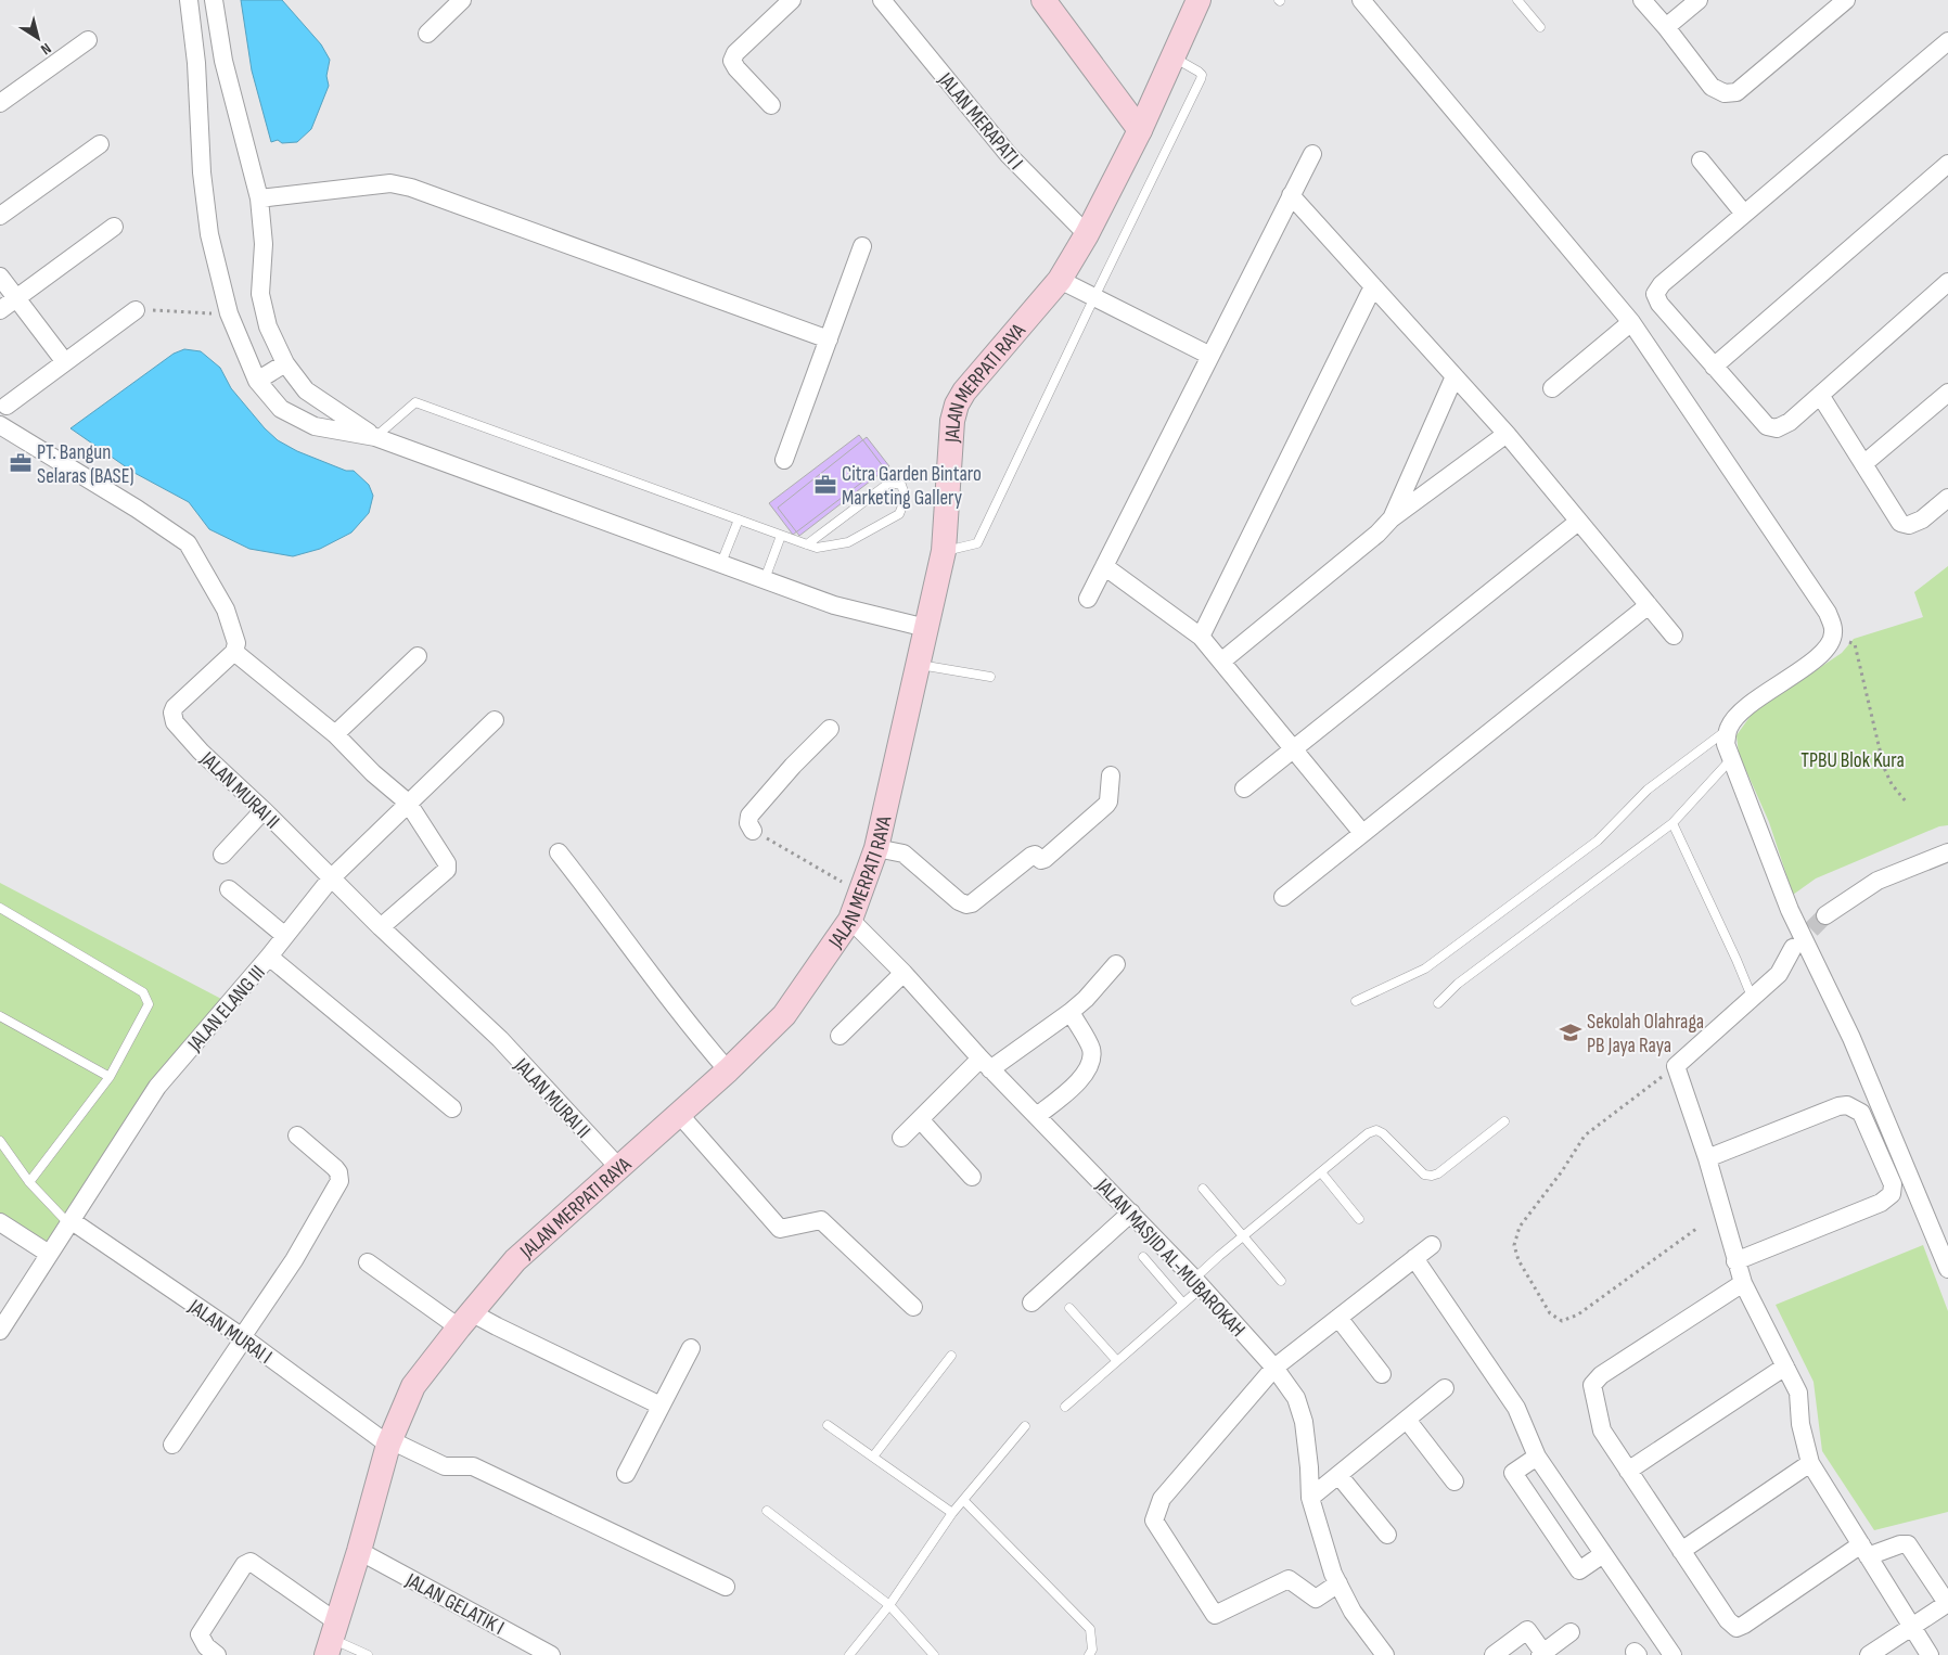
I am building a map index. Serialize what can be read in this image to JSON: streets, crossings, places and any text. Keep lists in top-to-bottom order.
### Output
{
  "streets": {
    "main road": ["JALAN MERPATI RAYA"],
    "street": [
      "JALAN MERAPATI I",
      "JALAN MURAI II",
      "JALAN ELANG III",
      "JALAN MASJID AL-MUBAROKAH",
      "JALAN MURAI I",
      "JALAN GELATIK I"
    ]
  },
  "crossings": [
    ["JALAN MERAPATI I", "JALAN MERPATI RAYA"],
    ["JALAN MERPATI RAYA", "JALAN MURAI II"],
    ["JALAN MERPATI RAYA", "JALAN MASJID AL-MUBAROKAH"],
    ["JALAN MERPATI RAYA", "JALAN MURAI I"],
    ["JALAN MERPATI RAYA", "JALAN GELATIK I"],
    ["JALAN MURAI II", "JALAN ELANG III"],
    ["JALAN ELANG III", "JALAN MURAI I"]
  ],
  "parks": ["TPBU Blok Kura"],
  "places": {
    "office": ["PT. Bangun Selaras (BASE)", "Citra Garden Bintaro Marketing Gallery"],
    "school or university": ["Sekolah Olahraga PB Jaya Raya"]
  },
  "north": "bottom right"
}
